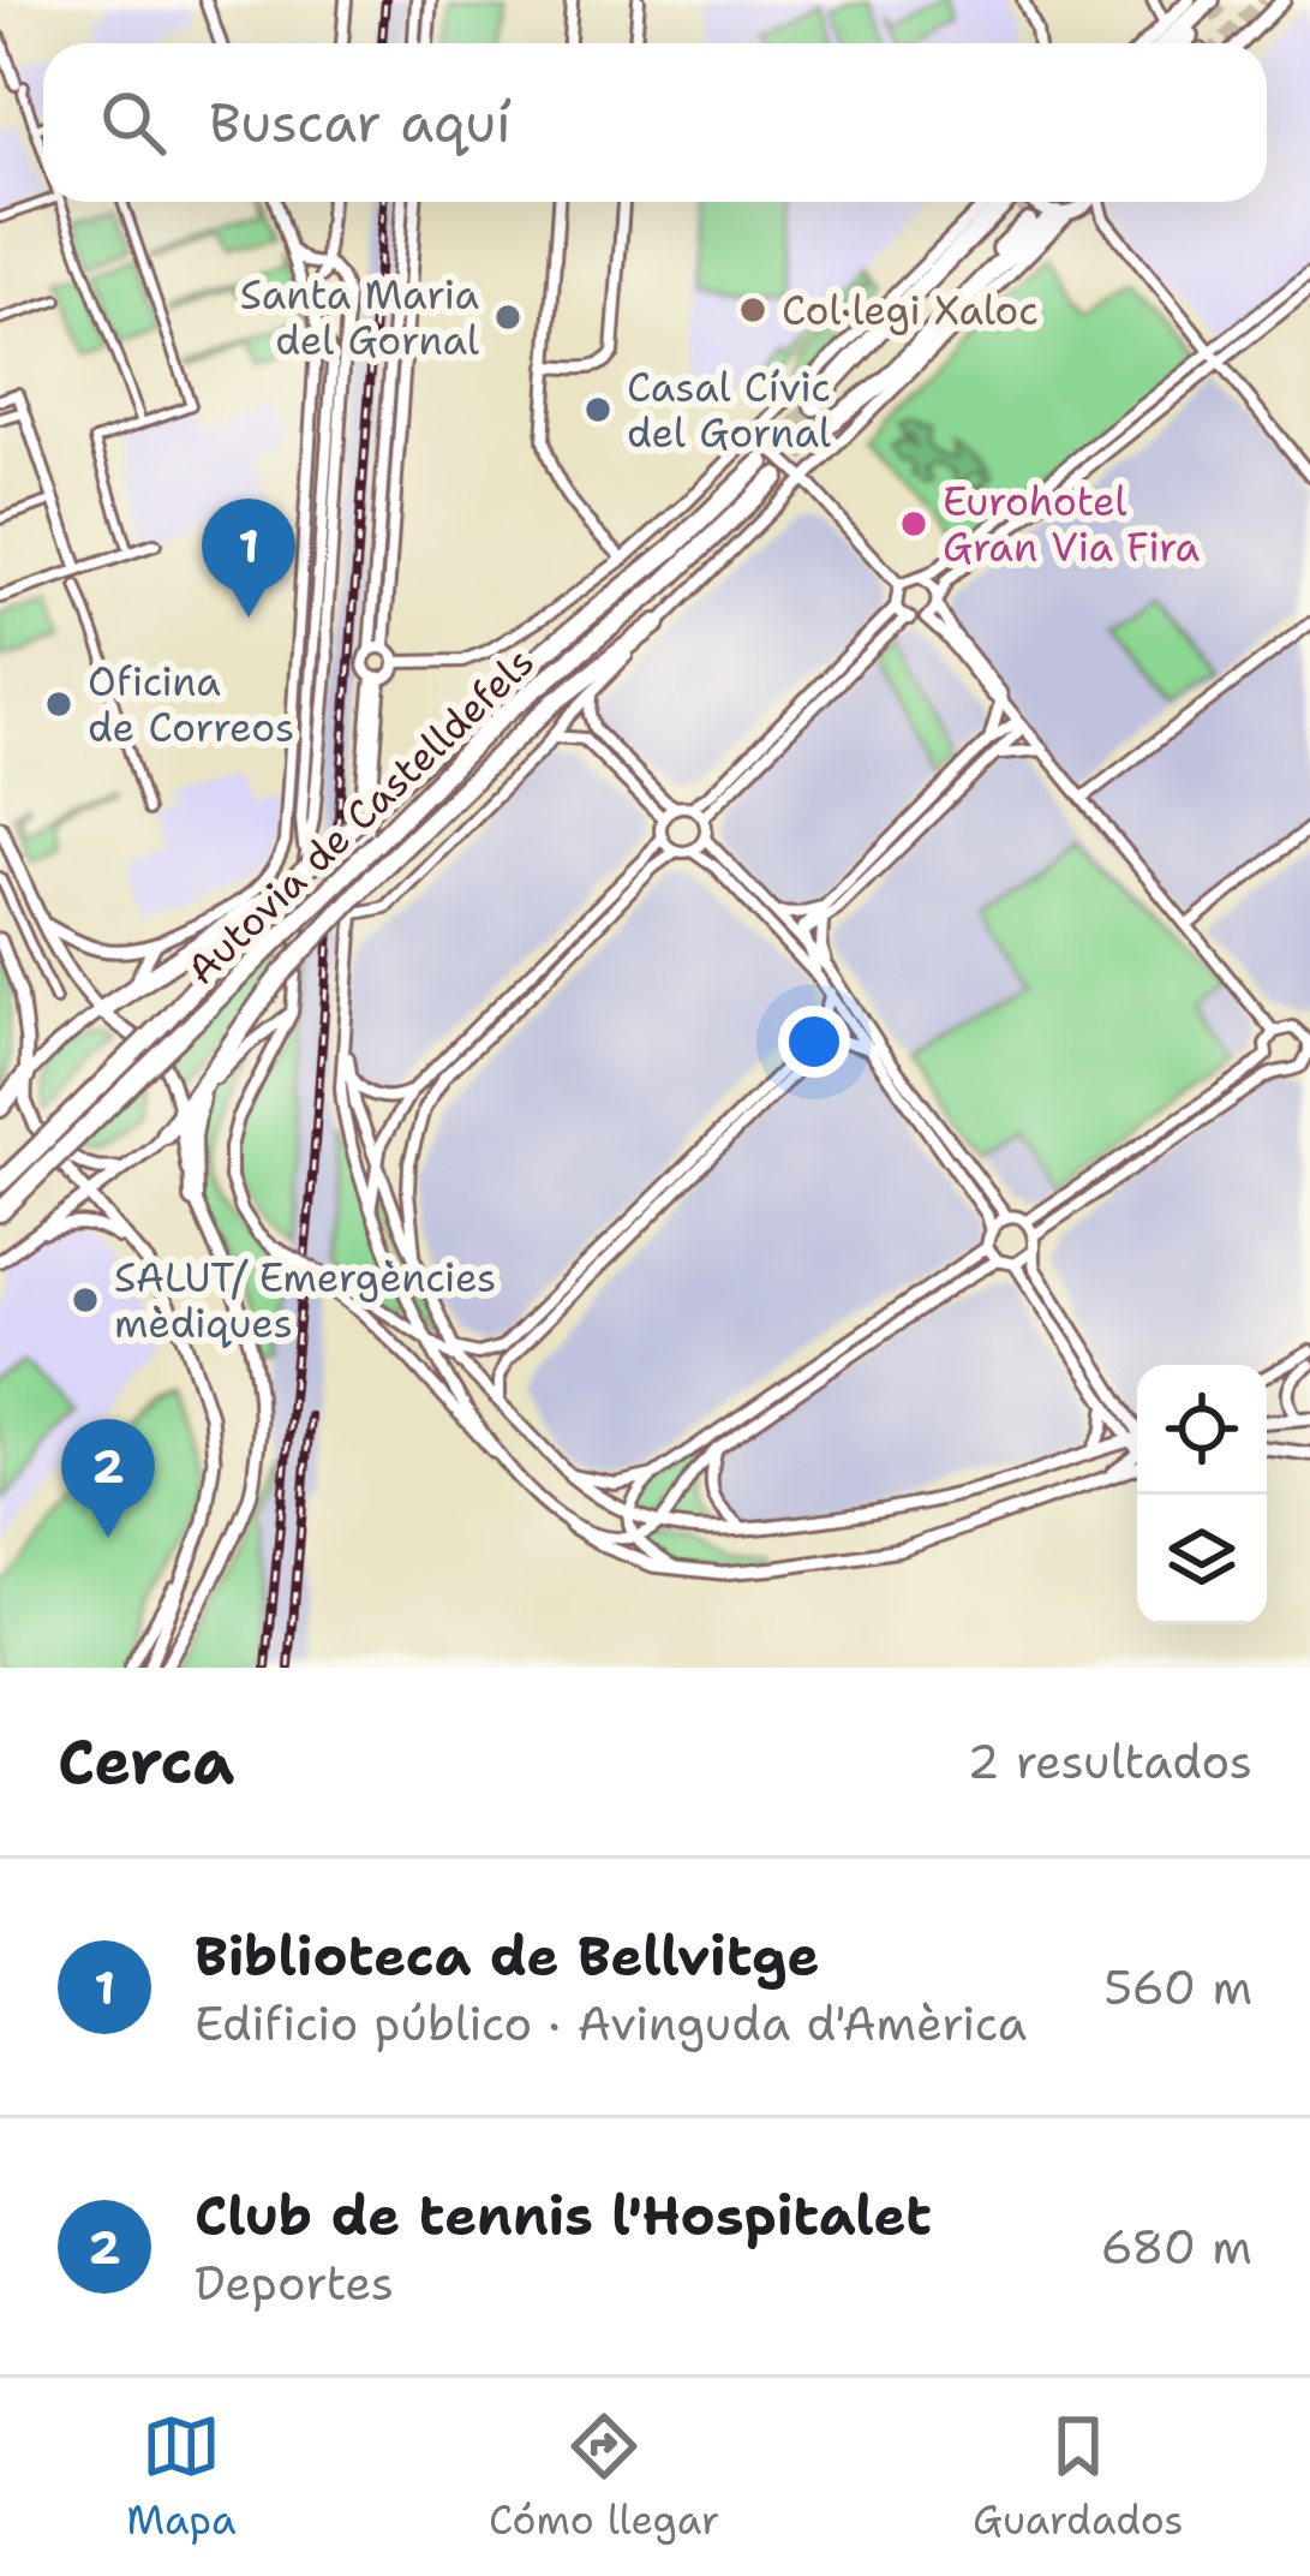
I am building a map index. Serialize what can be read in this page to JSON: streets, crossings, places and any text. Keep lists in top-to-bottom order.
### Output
{
  "streets": {
    "highway": ["Autovia de Castelldefels"]
  },
  "places": [
    "Col·legi Xaloc",
    "Santa Maria del Gornal",
    "Casal Cívic del Gornal",
    "Eurohotel Gran Via Fira",
    "Oficina de Correos",
    "SALUT/ Emergències mèdiques"
  ],
  "page": {
    "search": "Buscar aquí",
    "pins": ["1", "2"],
    "heading": ["Cerca", "2 resultados"],
    "list": [
      {
        "mark": "1",
        "name": "Biblioteca de Bellvitge",
        "note": "Edificio público · Avinguda d'Amèrica",
        "value": "560 m"
      },
      {
        "mark": "2",
        "name": "Club de tennis l'Hospitalet",
        "note": "Deportes",
        "value": "680 m"
      }
    ],
    "nav": ["Mapa", "Cómo llegar", "Guardados"]
  }
}
